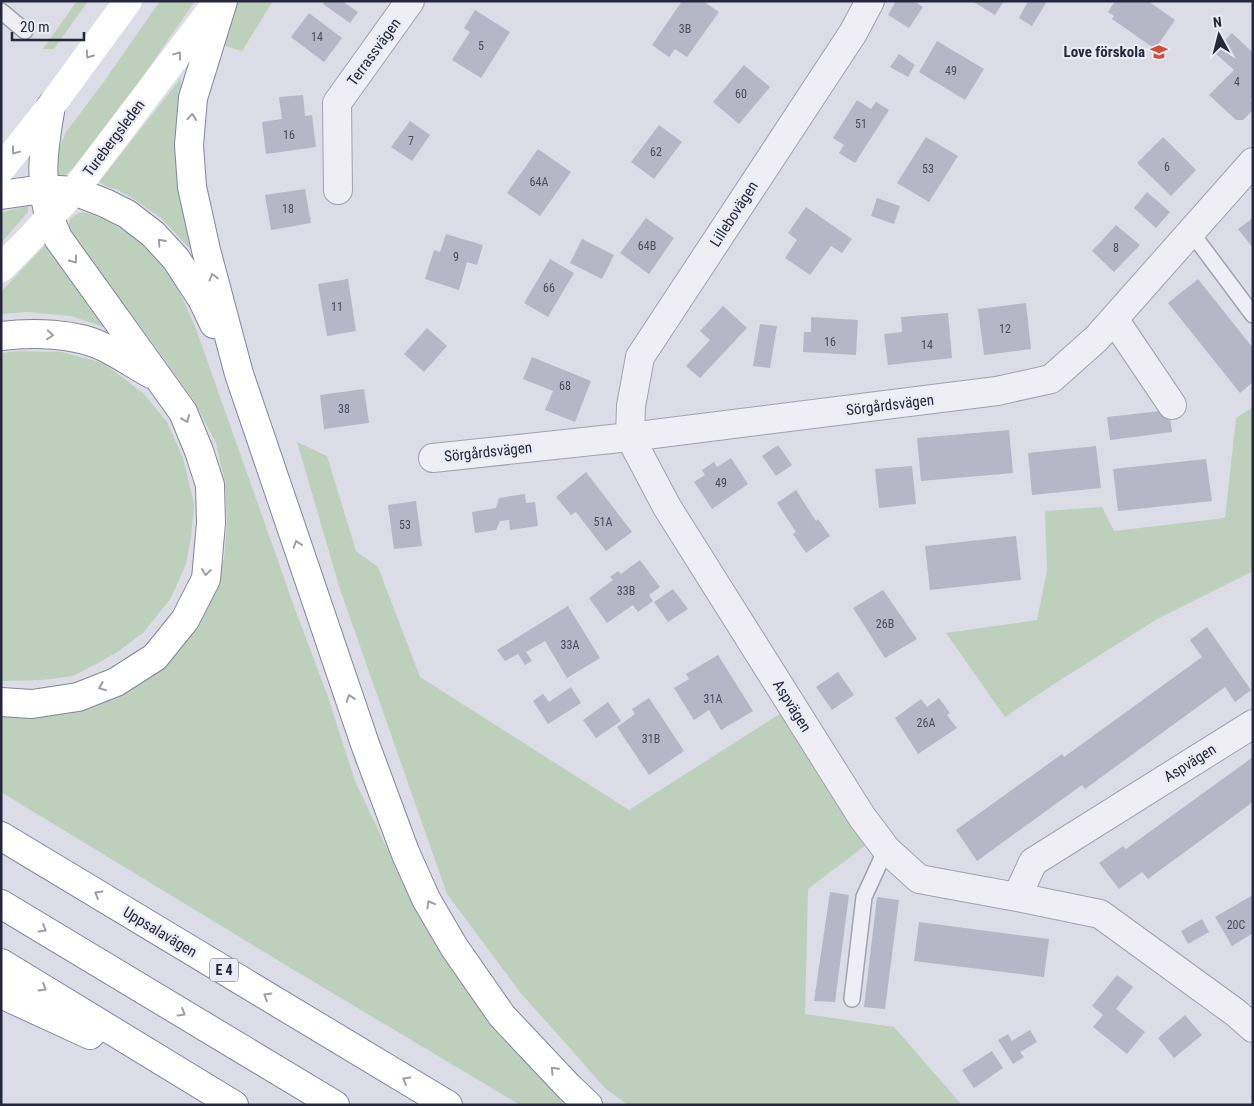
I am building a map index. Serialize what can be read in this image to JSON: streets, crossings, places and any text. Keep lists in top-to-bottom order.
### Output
{
  "streets": {
    "main road": ["Turebergsleden", "Uppsalavägen", "E 4"],
    "street": [
      "Terrassvägen",
      "Lillebovägen",
      "Sörgårdsvägen",
      "Aspvägen"
    ]
  },
  "crossings": [
    ["Lillebovägen", "Sörgårdsvägen"],
    ["Lillebovägen", "Aspvägen"],
    ["Sörgårdsvägen", "Aspvägen"]
  ],
  "places": {
    "school or university": ["Love förskola"]
  },
  "house_numbers": [
    "3B",
    "14",
    "5",
    "49",
    "4",
    "60",
    "51",
    "16",
    "7",
    "62",
    "6",
    "53",
    "64A",
    "18",
    "64B",
    "8",
    "9",
    "66",
    "11",
    "12",
    "16",
    "14",
    "68",
    "38",
    "49",
    "51A",
    "53",
    "33B",
    "26B",
    "33A",
    "31A",
    "26A",
    "31B",
    "20C"
  ],
  "scale_bar": "20 m",
  "north": "top"
}
